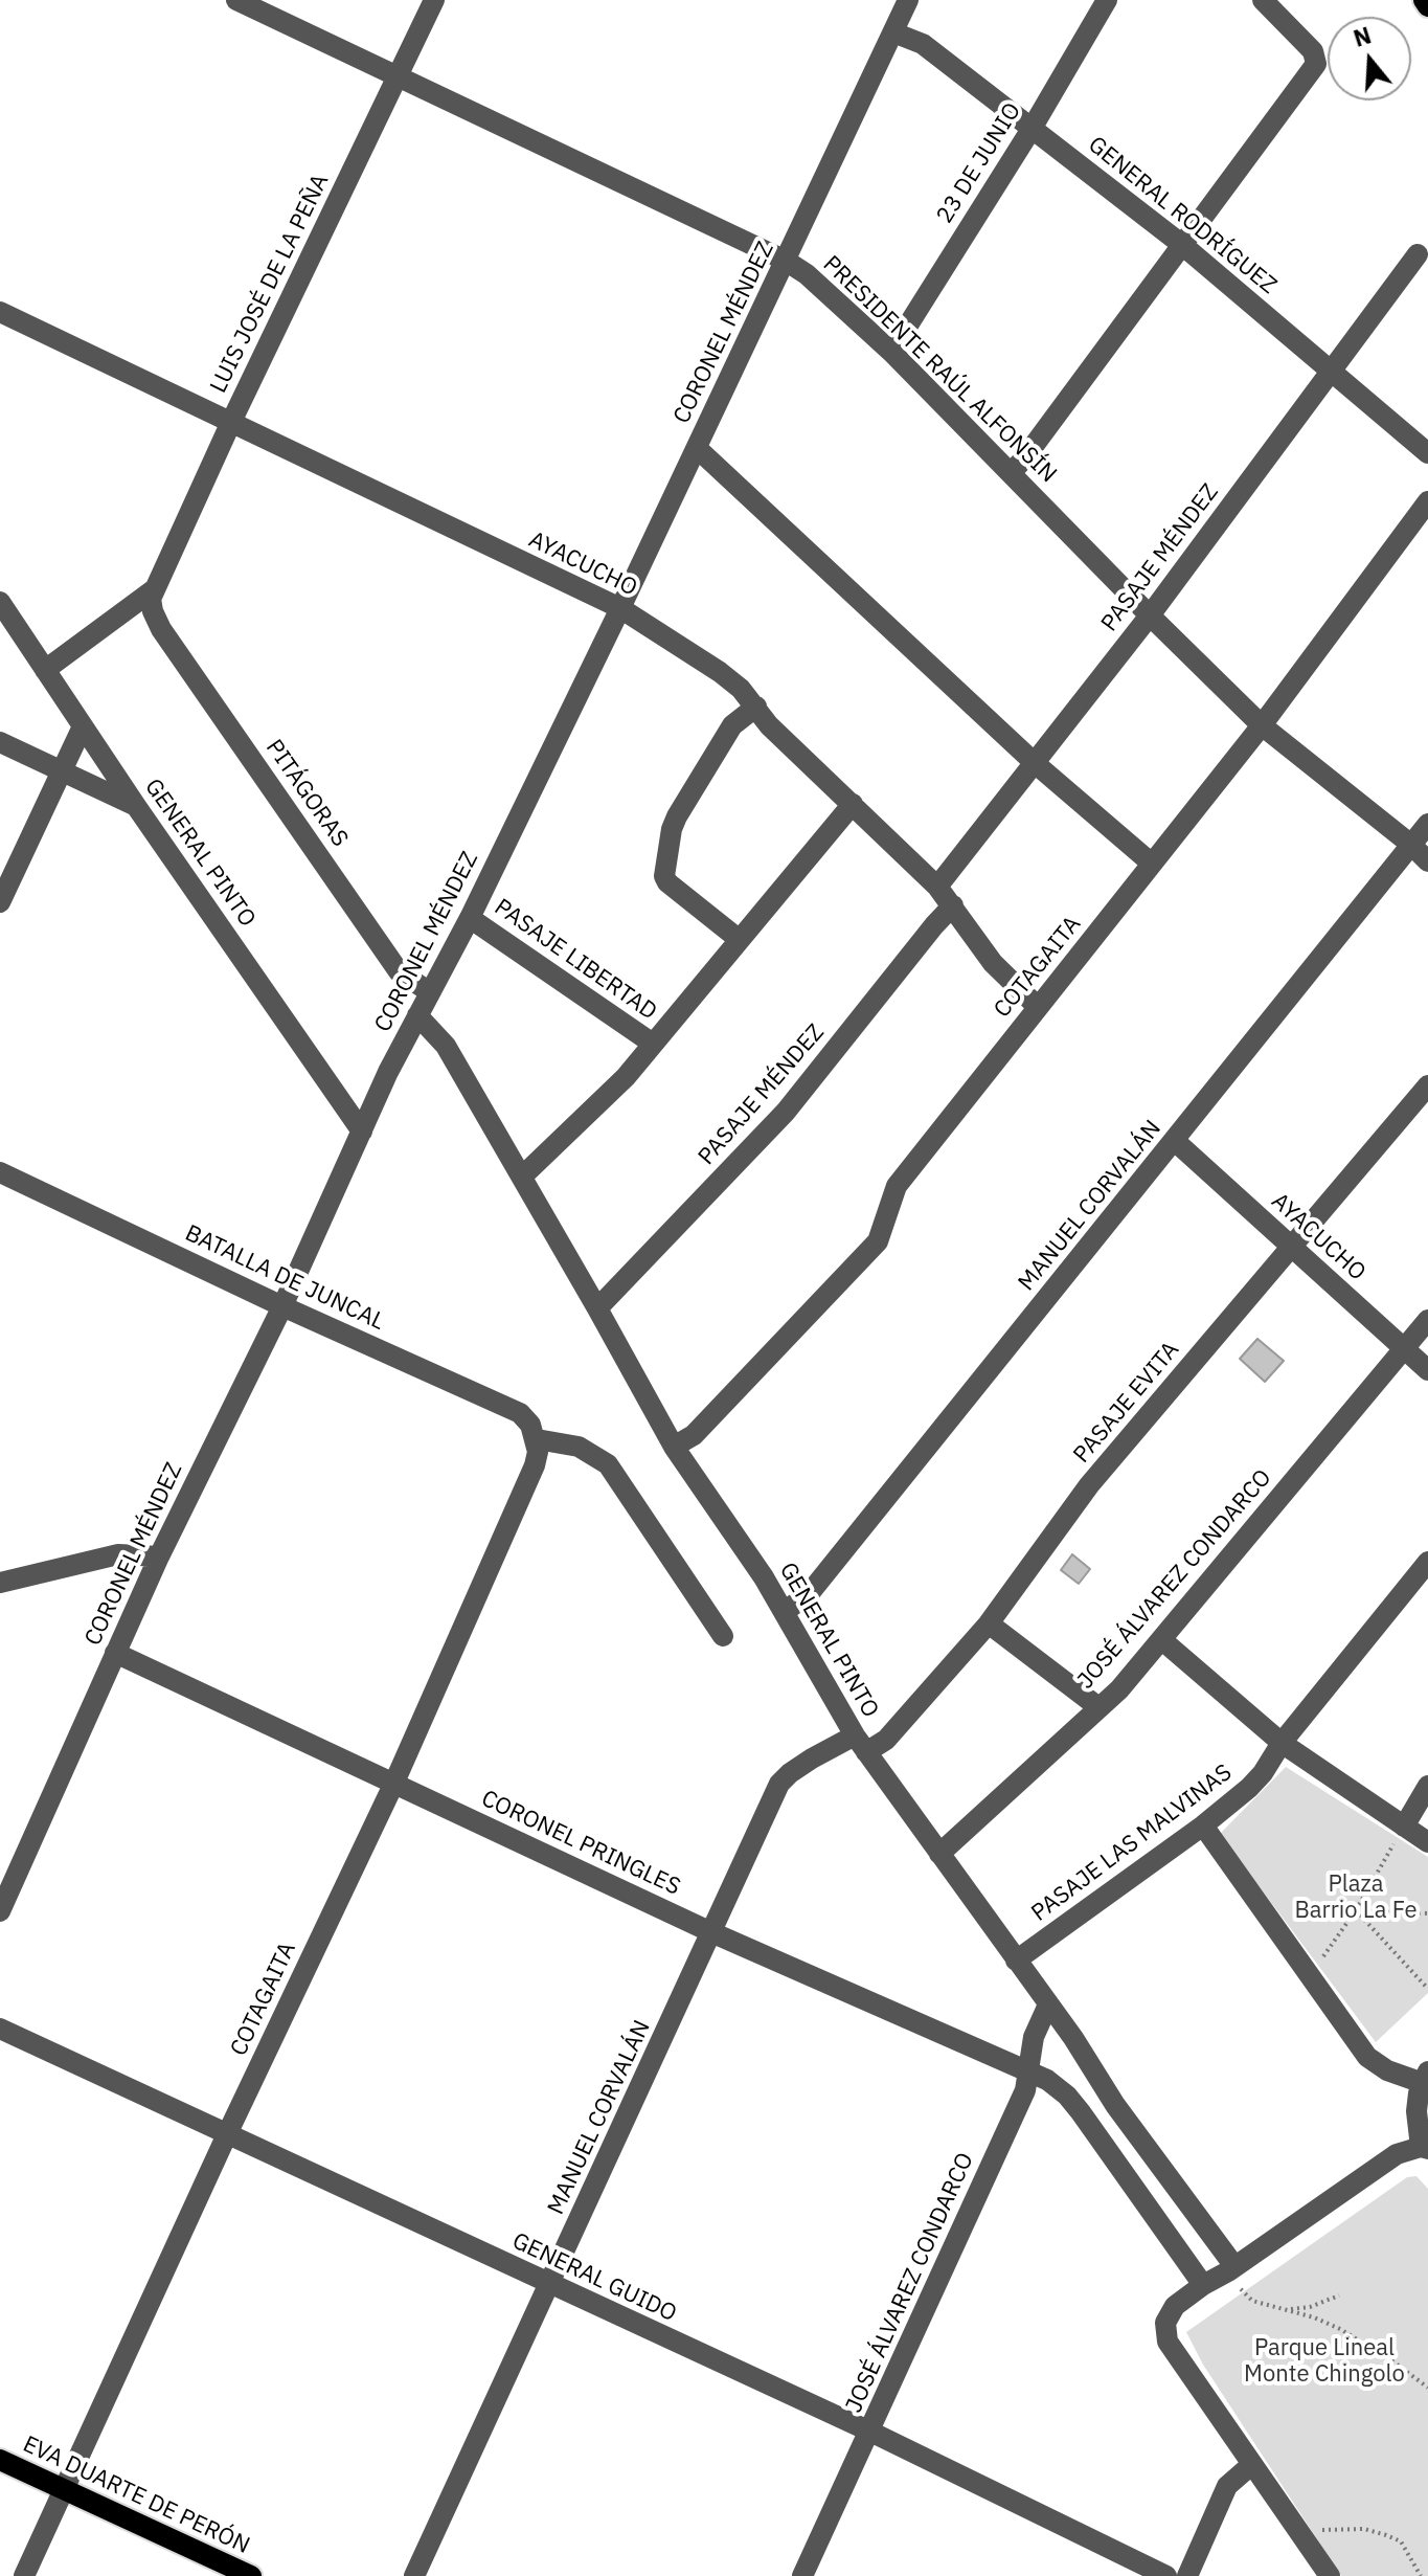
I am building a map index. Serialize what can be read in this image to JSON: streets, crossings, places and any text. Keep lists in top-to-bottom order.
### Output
{
  "streets": {
    "main road": ["EVA DUARTE DE PERÓN"],
    "street": [
      "23 DE JUNIO",
      "GENERAL RODRÍGUEZ",
      "LUIS JOSÉ DE LA PEÑA",
      "CORONEL MÉNDEZ",
      "PRESIDENTE RAÚL ALFONSÍN",
      "PASAJE MÉNDEZ",
      "AYACUCHO",
      "PITÁGORAS",
      "GENERAL PINTO",
      "PASAJE LIBERTAD",
      "COTAGAITA",
      "MANUEL CORVALÁN",
      "BATALLA DE JUNCAL",
      "PASAJE EVITA",
      "JOSÉ ÁLVAREZ CONDARCO",
      "CORONEL PRINGLES",
      "PASAJE LAS MALVINAS",
      "GENERAL GUIDO"
    ]
  },
  "crossings": [
    ["23 DE JUNIO", "GENERAL RODRÍGUEZ"],
    ["23 DE JUNIO", "PRESIDENTE RAÚL ALFONSÍN"],
    ["GENERAL RODRÍGUEZ", "CORONEL MÉNDEZ"],
    ["GENERAL RODRÍGUEZ", "PASAJE MÉNDEZ"],
    ["LUIS JOSÉ DE LA PEÑA", "PRESIDENTE RAÚL ALFONSÍN"],
    ["LUIS JOSÉ DE LA PEÑA", "AYACUCHO"],
    ["LUIS JOSÉ DE LA PEÑA", "PITÁGORAS"],
    ["LUIS JOSÉ DE LA PEÑA", "GENERAL PINTO"],
    ["CORONEL MÉNDEZ", "PRESIDENTE RAÚL ALFONSÍN"],
    ["CORONEL MÉNDEZ", "AYACUCHO"],
    ["CORONEL MÉNDEZ", "PITÁGORAS"],
    ["CORONEL MÉNDEZ", "GENERAL PINTO"],
    ["CORONEL MÉNDEZ", "PASAJE LIBERTAD"],
    ["CORONEL MÉNDEZ", "BATALLA DE JUNCAL"],
    ["CORONEL MÉNDEZ", "CORONEL PRINGLES"],
    ["PRESIDENTE RAÚL ALFONSÍN", "PASAJE MÉNDEZ"],
    ["PRESIDENTE RAÚL ALFONSÍN", "COTAGAITA"],
    ["PRESIDENTE RAÚL ALFONSÍN", "MANUEL CORVALÁN"],
    ["PASAJE MÉNDEZ", "AYACUCHO"],
    ["PASAJE MÉNDEZ", "GENERAL PINTO"],
    ["AYACUCHO", "COTAGAITA"],
    ["AYACUCHO", "MANUEL CORVALÁN"],
    ["AYACUCHO", "PASAJE EVITA"],
    ["AYACUCHO", "JOSÉ ÁLVAREZ CONDARCO"],
    ["GENERAL PINTO", "COTAGAITA"],
    ["GENERAL PINTO", "MANUEL CORVALÁN"],
    ["GENERAL PINTO", "PASAJE EVITA"],
    ["GENERAL PINTO", "JOSÉ ÁLVAREZ CONDARCO"],
    ["GENERAL PINTO", "PASAJE LAS MALVINAS"],
    ["COTAGAITA", "BATALLA DE JUNCAL"],
    ["COTAGAITA", "CORONEL PRINGLES"],
    ["COTAGAITA", "GENERAL GUIDO"],
    ["COTAGAITA", "EVA DUARTE DE PERÓN"],
    ["MANUEL CORVALÁN", "PASAJE EVITA"],
    ["MANUEL CORVALÁN", "CORONEL PRINGLES"],
    ["MANUEL CORVALÁN", "GENERAL GUIDO"],
    ["JOSÉ ÁLVAREZ CONDARCO", "CORONEL PRINGLES"],
    ["JOSÉ ÁLVAREZ CONDARCO", "GENERAL GUIDO"]
  ],
  "parks": ["Plaza Barrio La Fe", "Parque Lineal Monte Chingolo"],
  "north": "top"
}
